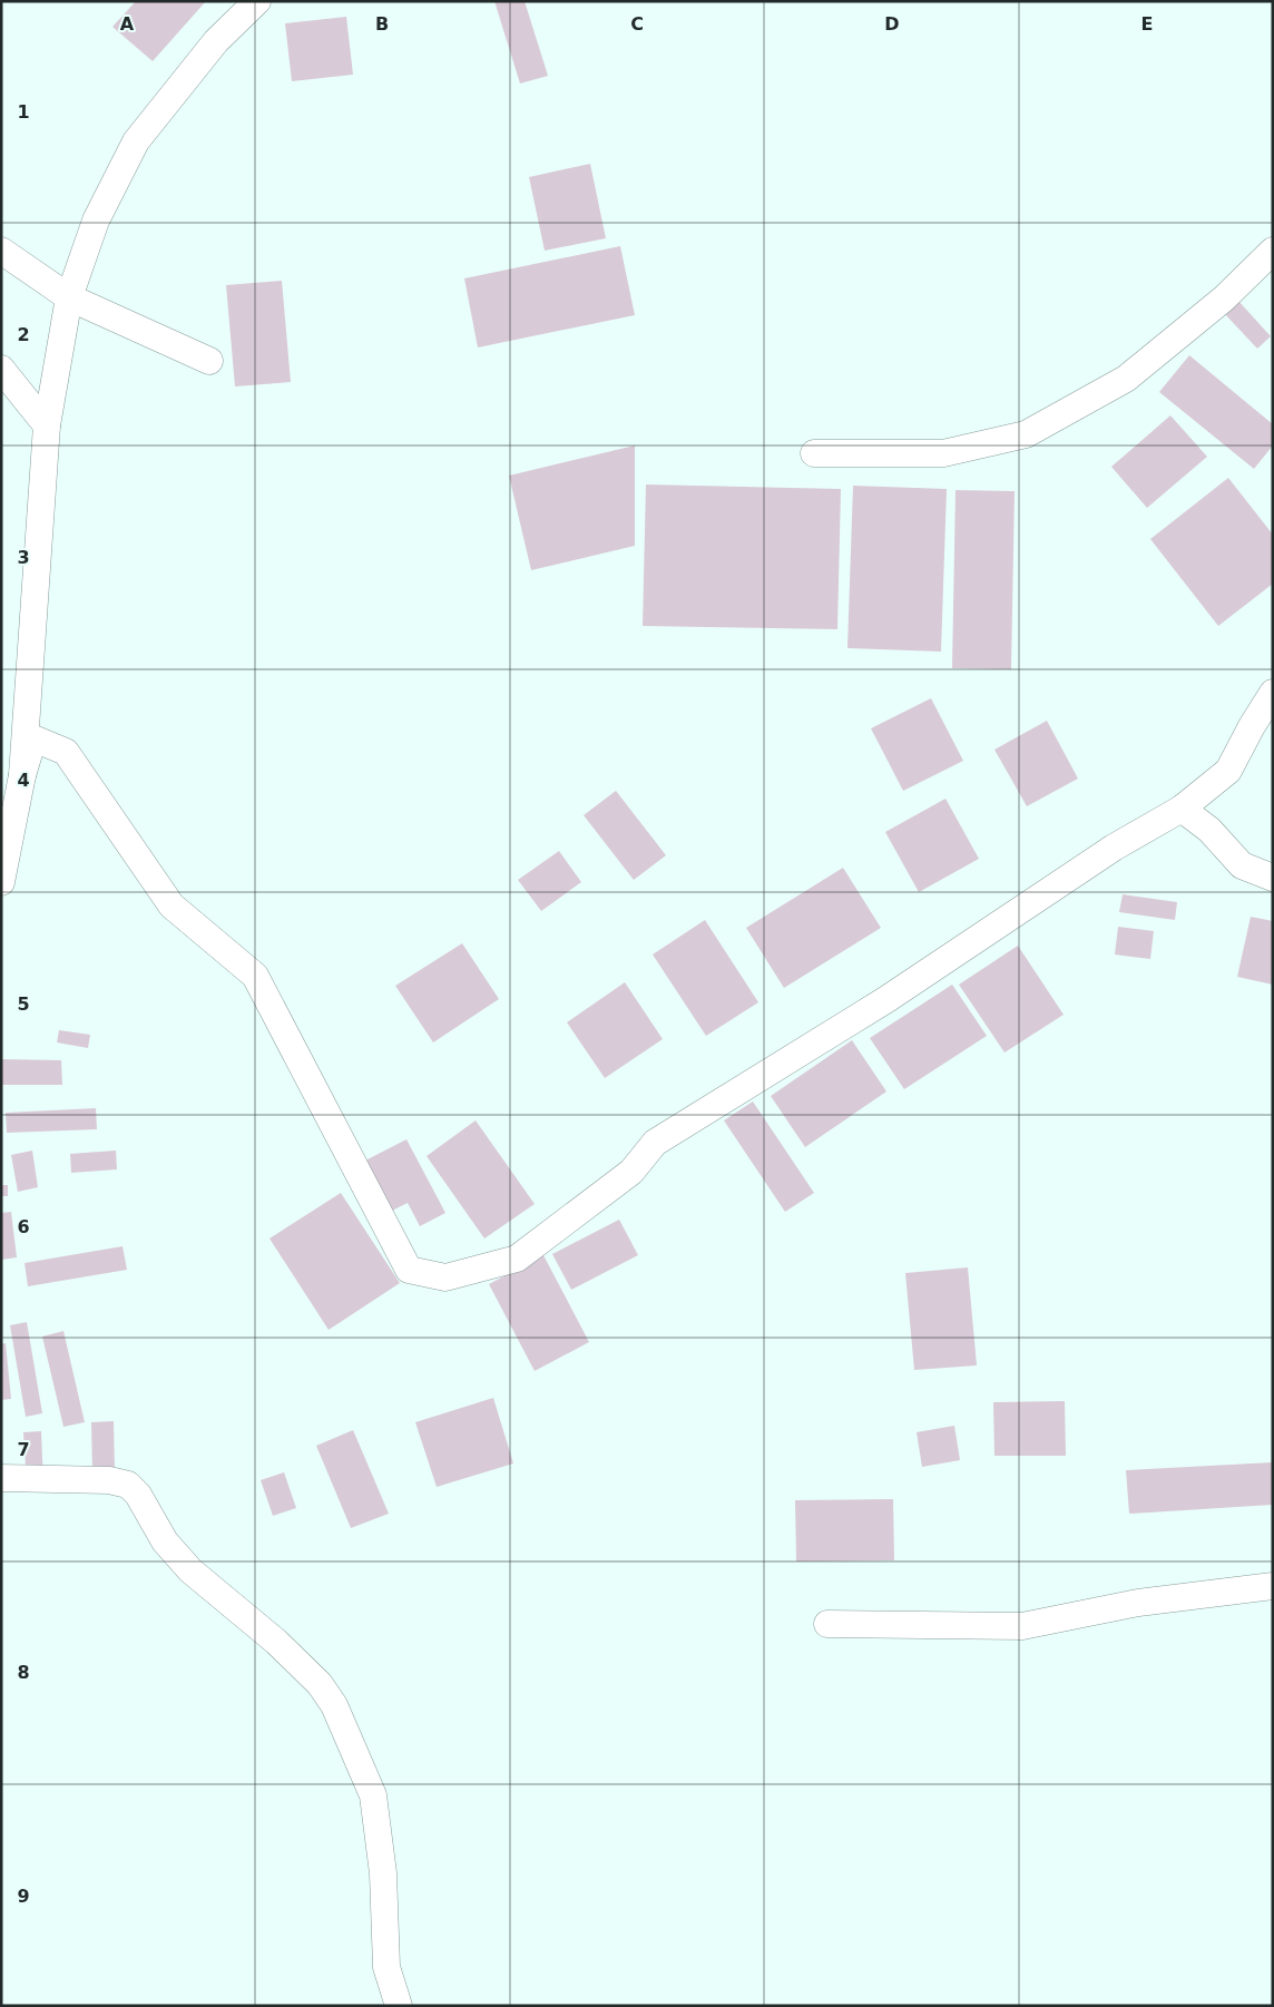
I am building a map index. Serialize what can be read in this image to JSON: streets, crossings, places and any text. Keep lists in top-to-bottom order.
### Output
{
  "grid": {
    "columns": [
      "A",
      "B",
      "C",
      "D",
      "E"
    ],
    "rows": [
      "1",
      "2",
      "3",
      "4",
      "5",
      "6",
      "7",
      "8",
      "9"
    ]
  }
}
